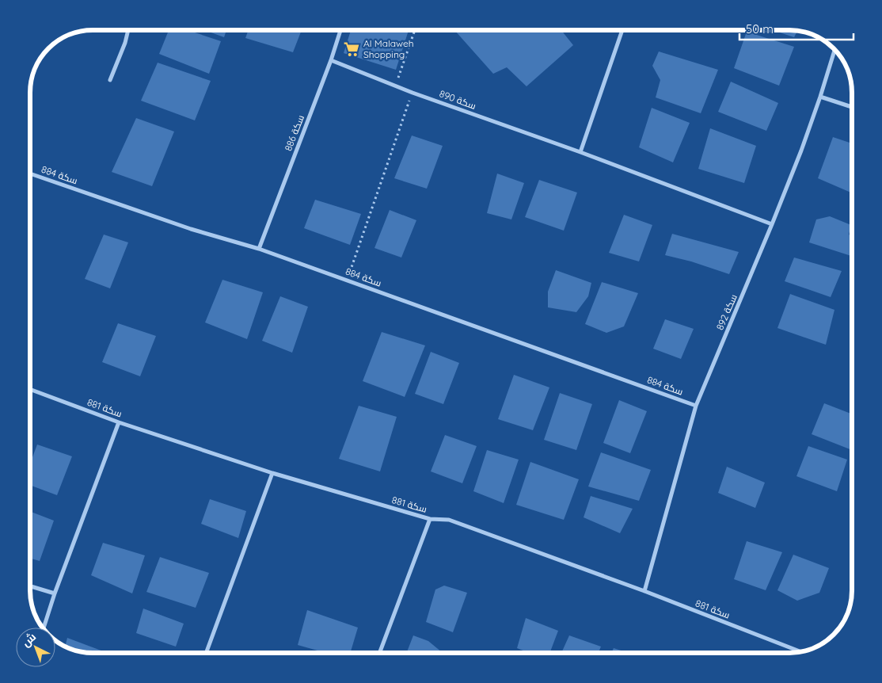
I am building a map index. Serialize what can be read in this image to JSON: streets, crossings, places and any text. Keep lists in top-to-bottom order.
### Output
{
  "streets": {
    "street": [
      "سكة 890",
      "سكة 886",
      "سكة 884",
      "سكة 892",
      "سكة 881"
    ]
  },
  "crossings": [
    ["سكة 890", "سكة 886"],
    ["سكة 890", "سكة 892"],
    ["سكة 886", "سكة 884"],
    ["سكة 884", "سكة 892"],
    ["سكة 892", "سكة 881"]
  ],
  "places": {
    "supermarket": ["Al Malaweh Shopping"]
  },
  "scale_bar": "50 m",
  "north": "top left"
}
